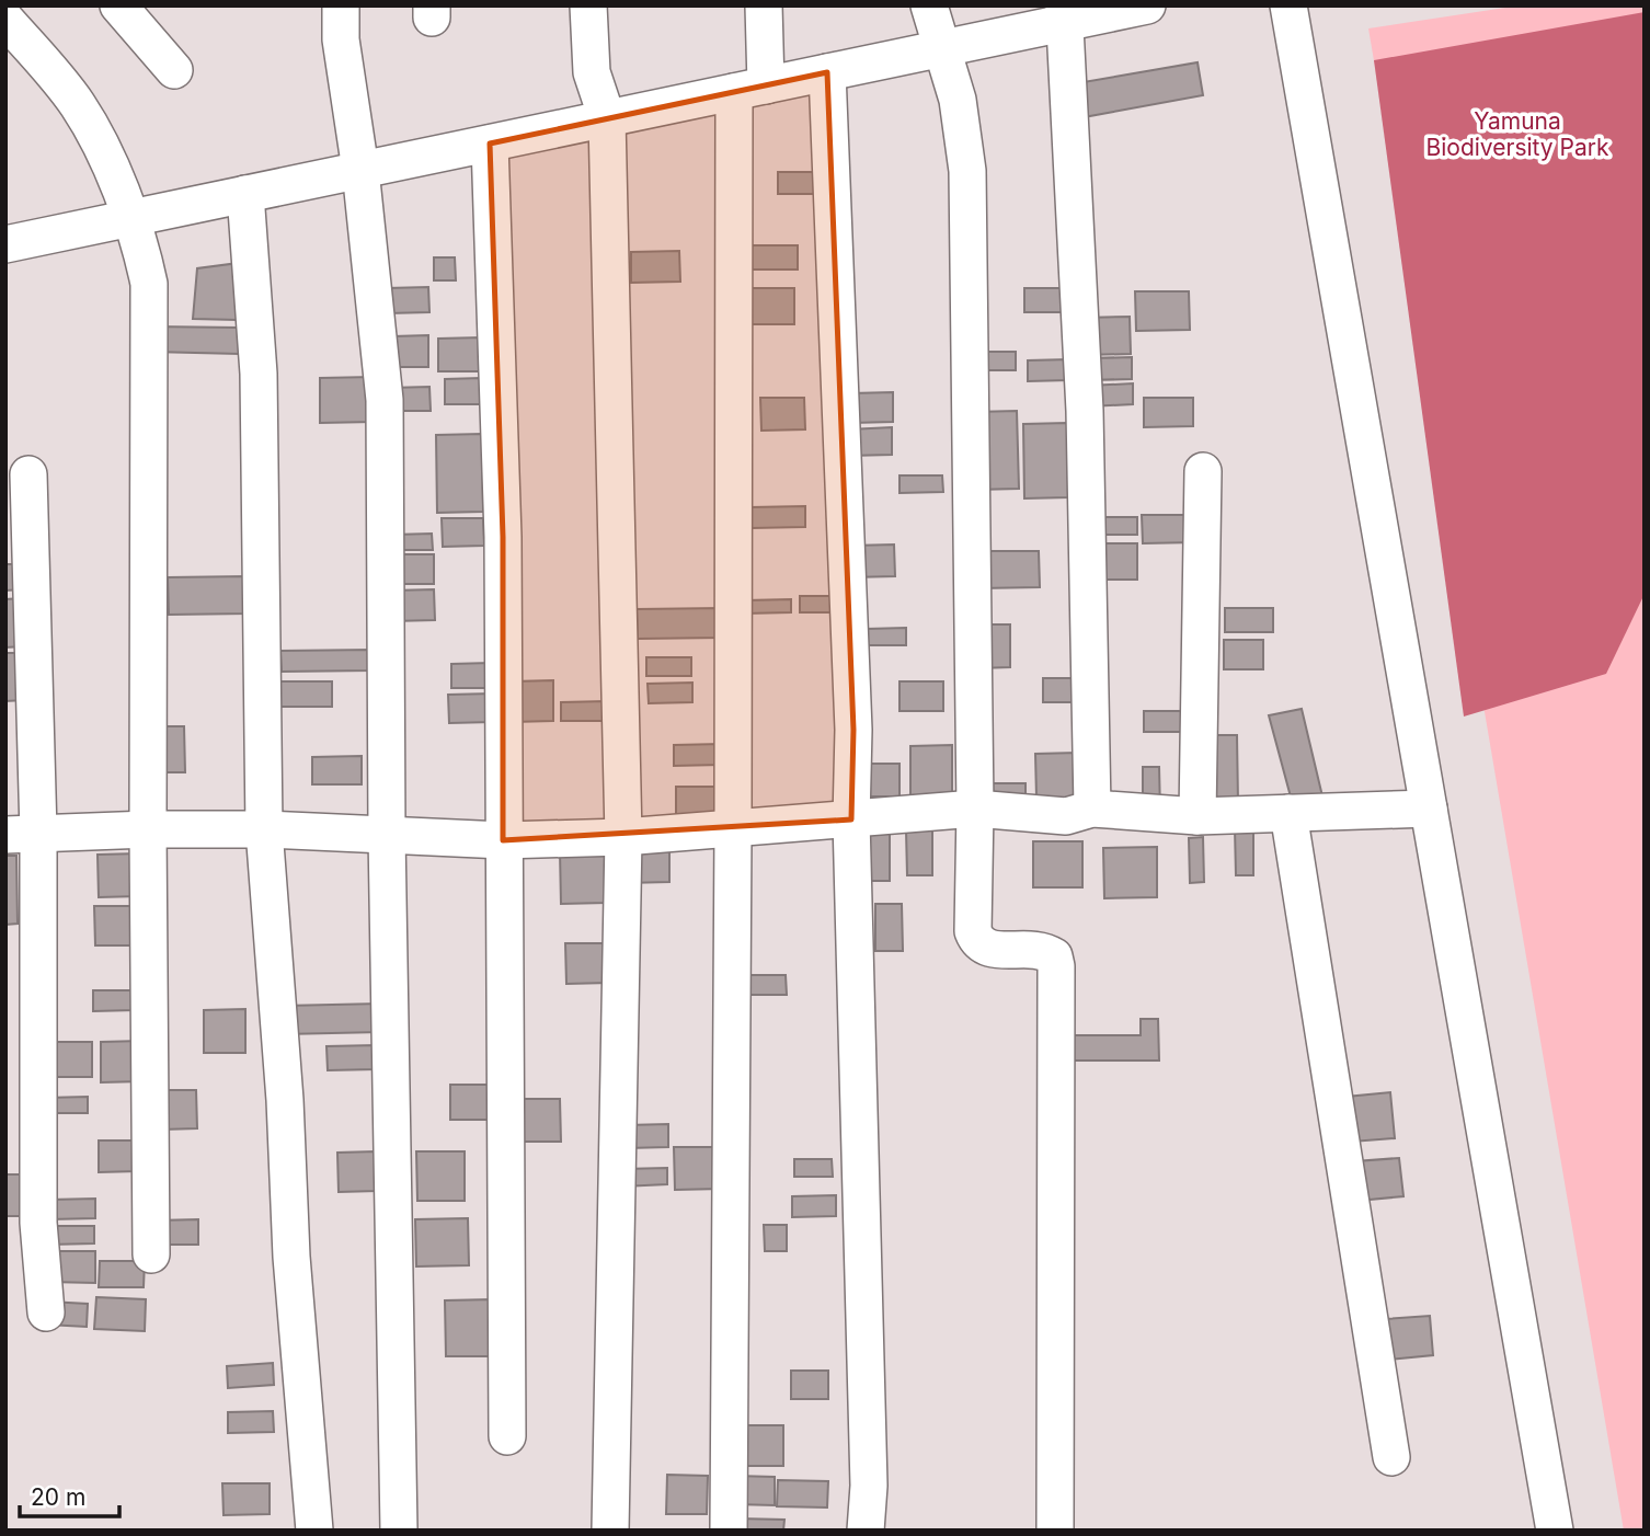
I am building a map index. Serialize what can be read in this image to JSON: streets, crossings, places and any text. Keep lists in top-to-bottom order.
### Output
{
  "parks": ["Yamuna Biodiversity Park"],
  "scale_bar": "20 m"
}
